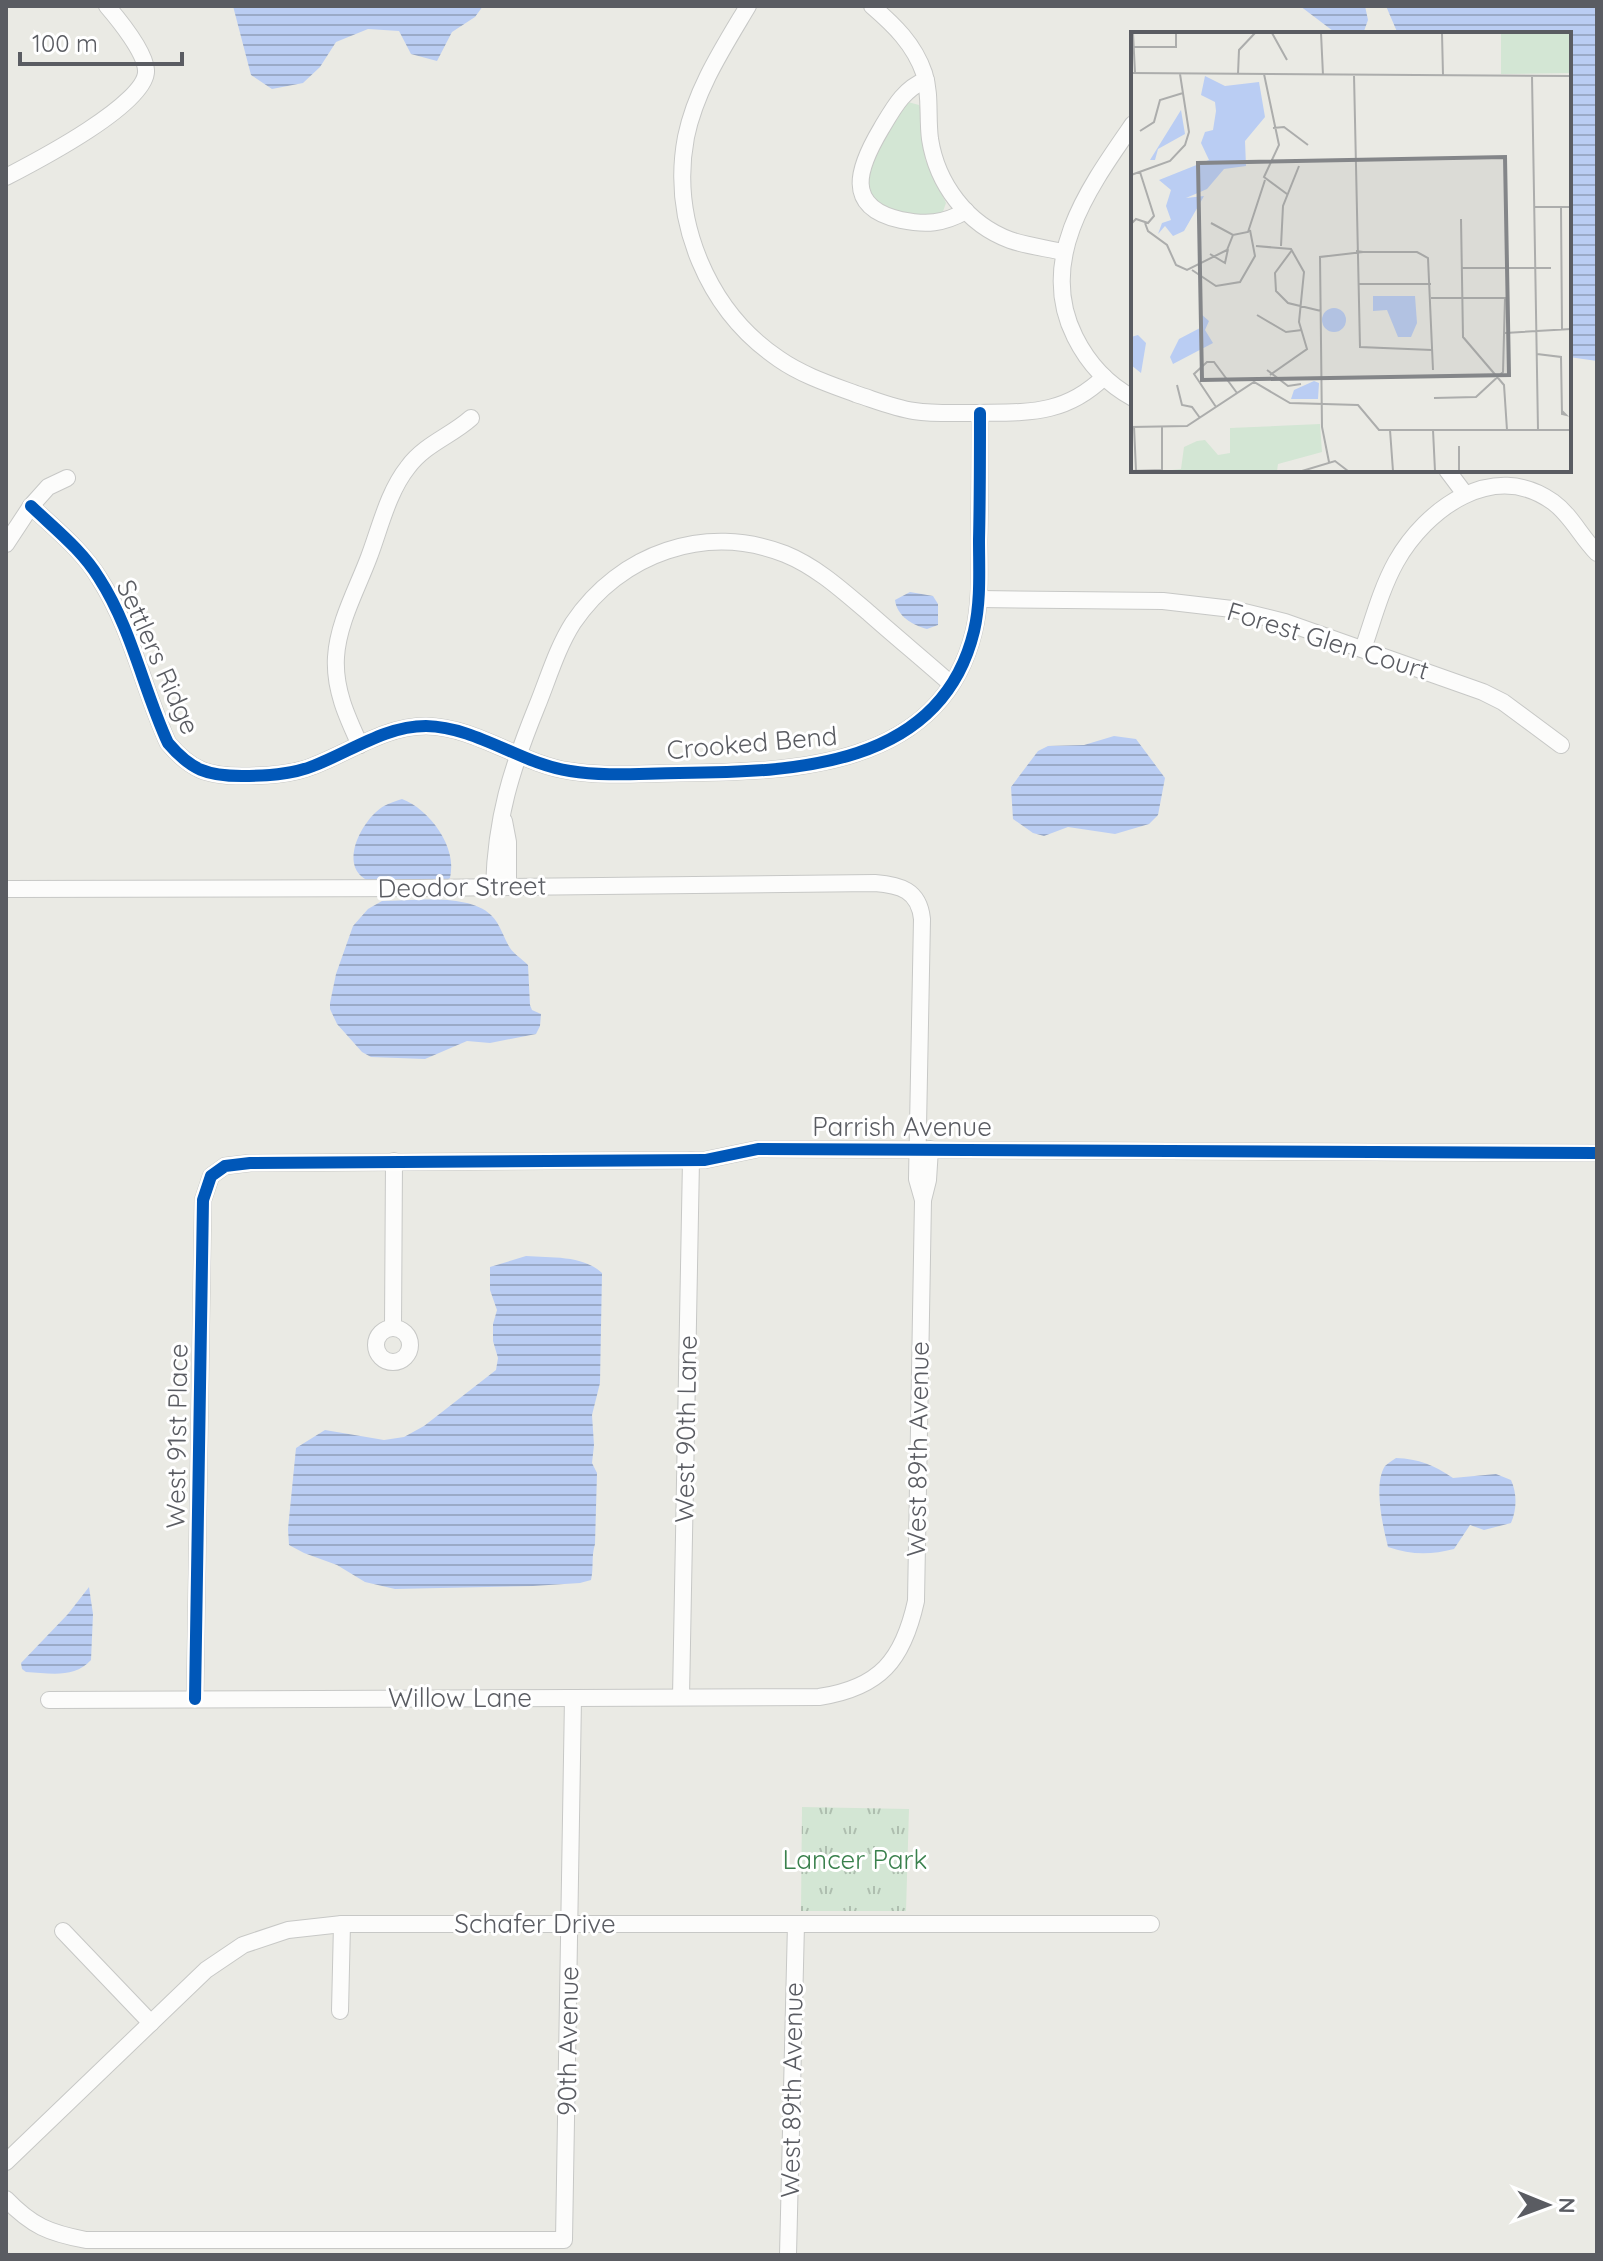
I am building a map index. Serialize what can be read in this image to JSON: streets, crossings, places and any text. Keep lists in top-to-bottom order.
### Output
{
  "streets": {
    "street": [
      "Forest Glen Court",
      "Settlers Ridge",
      "Crooked Bend",
      "Deodor Street",
      "Parrish Avenue",
      "West 90th Lane",
      "West 91st Place",
      "West 89th Avenue",
      "Willow Lane",
      "Schafer Drive",
      "90th Avenue"
    ]
  },
  "crossings": [
    ["Forest Glen Court", "Crooked Bend"],
    ["Settlers Ridge", "Crooked Bend"],
    ["Deodor Street", "West 89th Avenue"],
    ["Parrish Avenue", "West 90th Lane"],
    ["Parrish Avenue", "West 91st Place"],
    ["Parrish Avenue", "West 89th Avenue"],
    ["West 90th Lane", "Willow Lane"],
    ["West 91st Place", "Willow Lane"],
    ["West 89th Avenue", "Willow Lane"],
    ["West 89th Avenue", "Schafer Drive"],
    ["Willow Lane", "90th Avenue"],
    ["Schafer Drive", "90th Avenue"]
  ],
  "parks": ["Lancer Park"],
  "scale_bar": "100 m",
  "north": "right"
}
